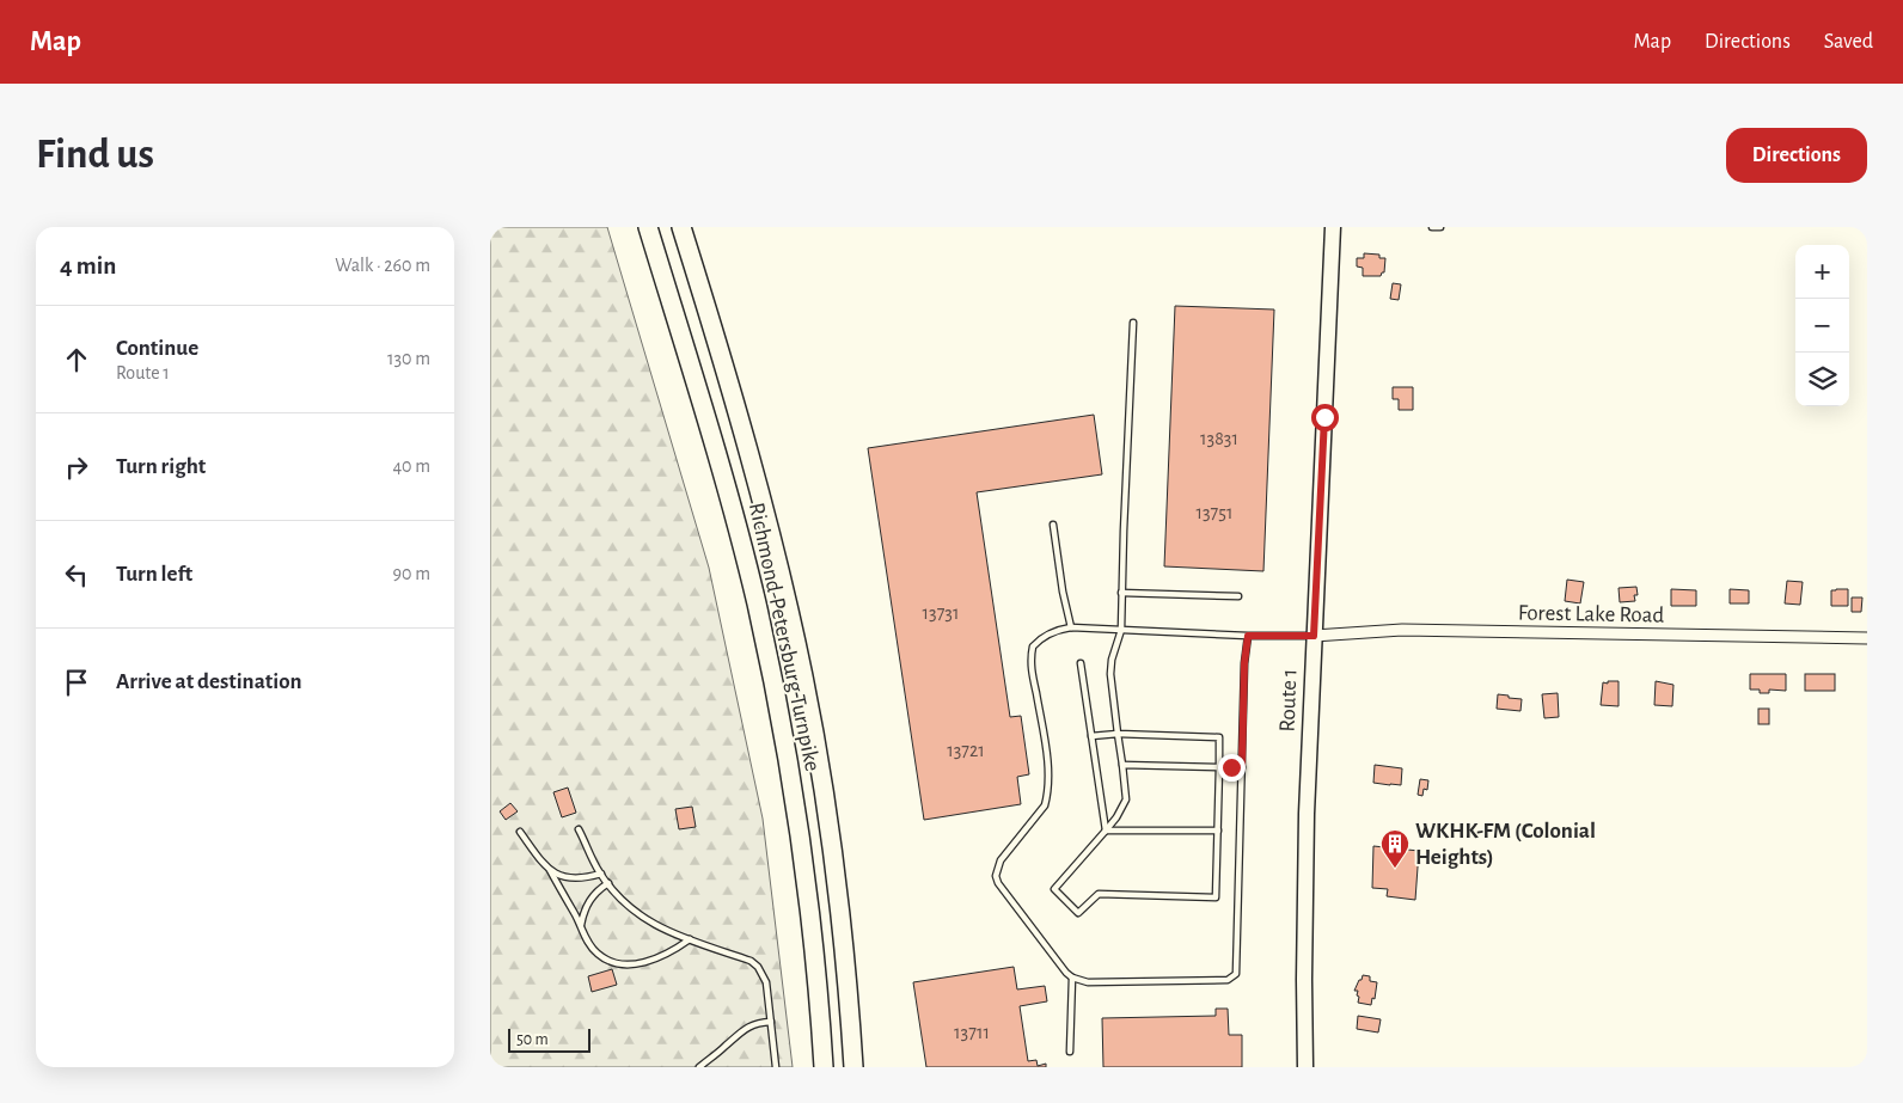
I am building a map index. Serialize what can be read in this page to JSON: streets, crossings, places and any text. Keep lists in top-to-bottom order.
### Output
{
  "streets": {
    "highway": ["Richmond-Petersburg Turnpike"],
    "main road": ["Route 1"],
    "street": ["Forest Lake Road"]
  },
  "crossings": [
    ["Forest Lake Road", "Route 1"]
  ],
  "places": {
    "building": ["WKHK-FM (Colonial Heights)"]
  },
  "house_numbers": [
    "13831",
    "13751",
    "13731",
    "13721",
    "13711"
  ],
  "scale_bar": "50 m",
  "page": {
    "header": "Map",
    "nav": ["Map", "Directions", "Saved"],
    "buttons": "Directions",
    "title": "Find us",
    "heading": ["4 min", "Walk · 260 m"],
    "map_buttons": ["+", "−"],
    "list": [
      ["Continue", "Route 1", "130 m"],
      ["Turn right", "40 m"],
      ["Turn left", "90 m"],
      "Arrive at destination"
    ],
    "scale": "50 m"
  }
}
